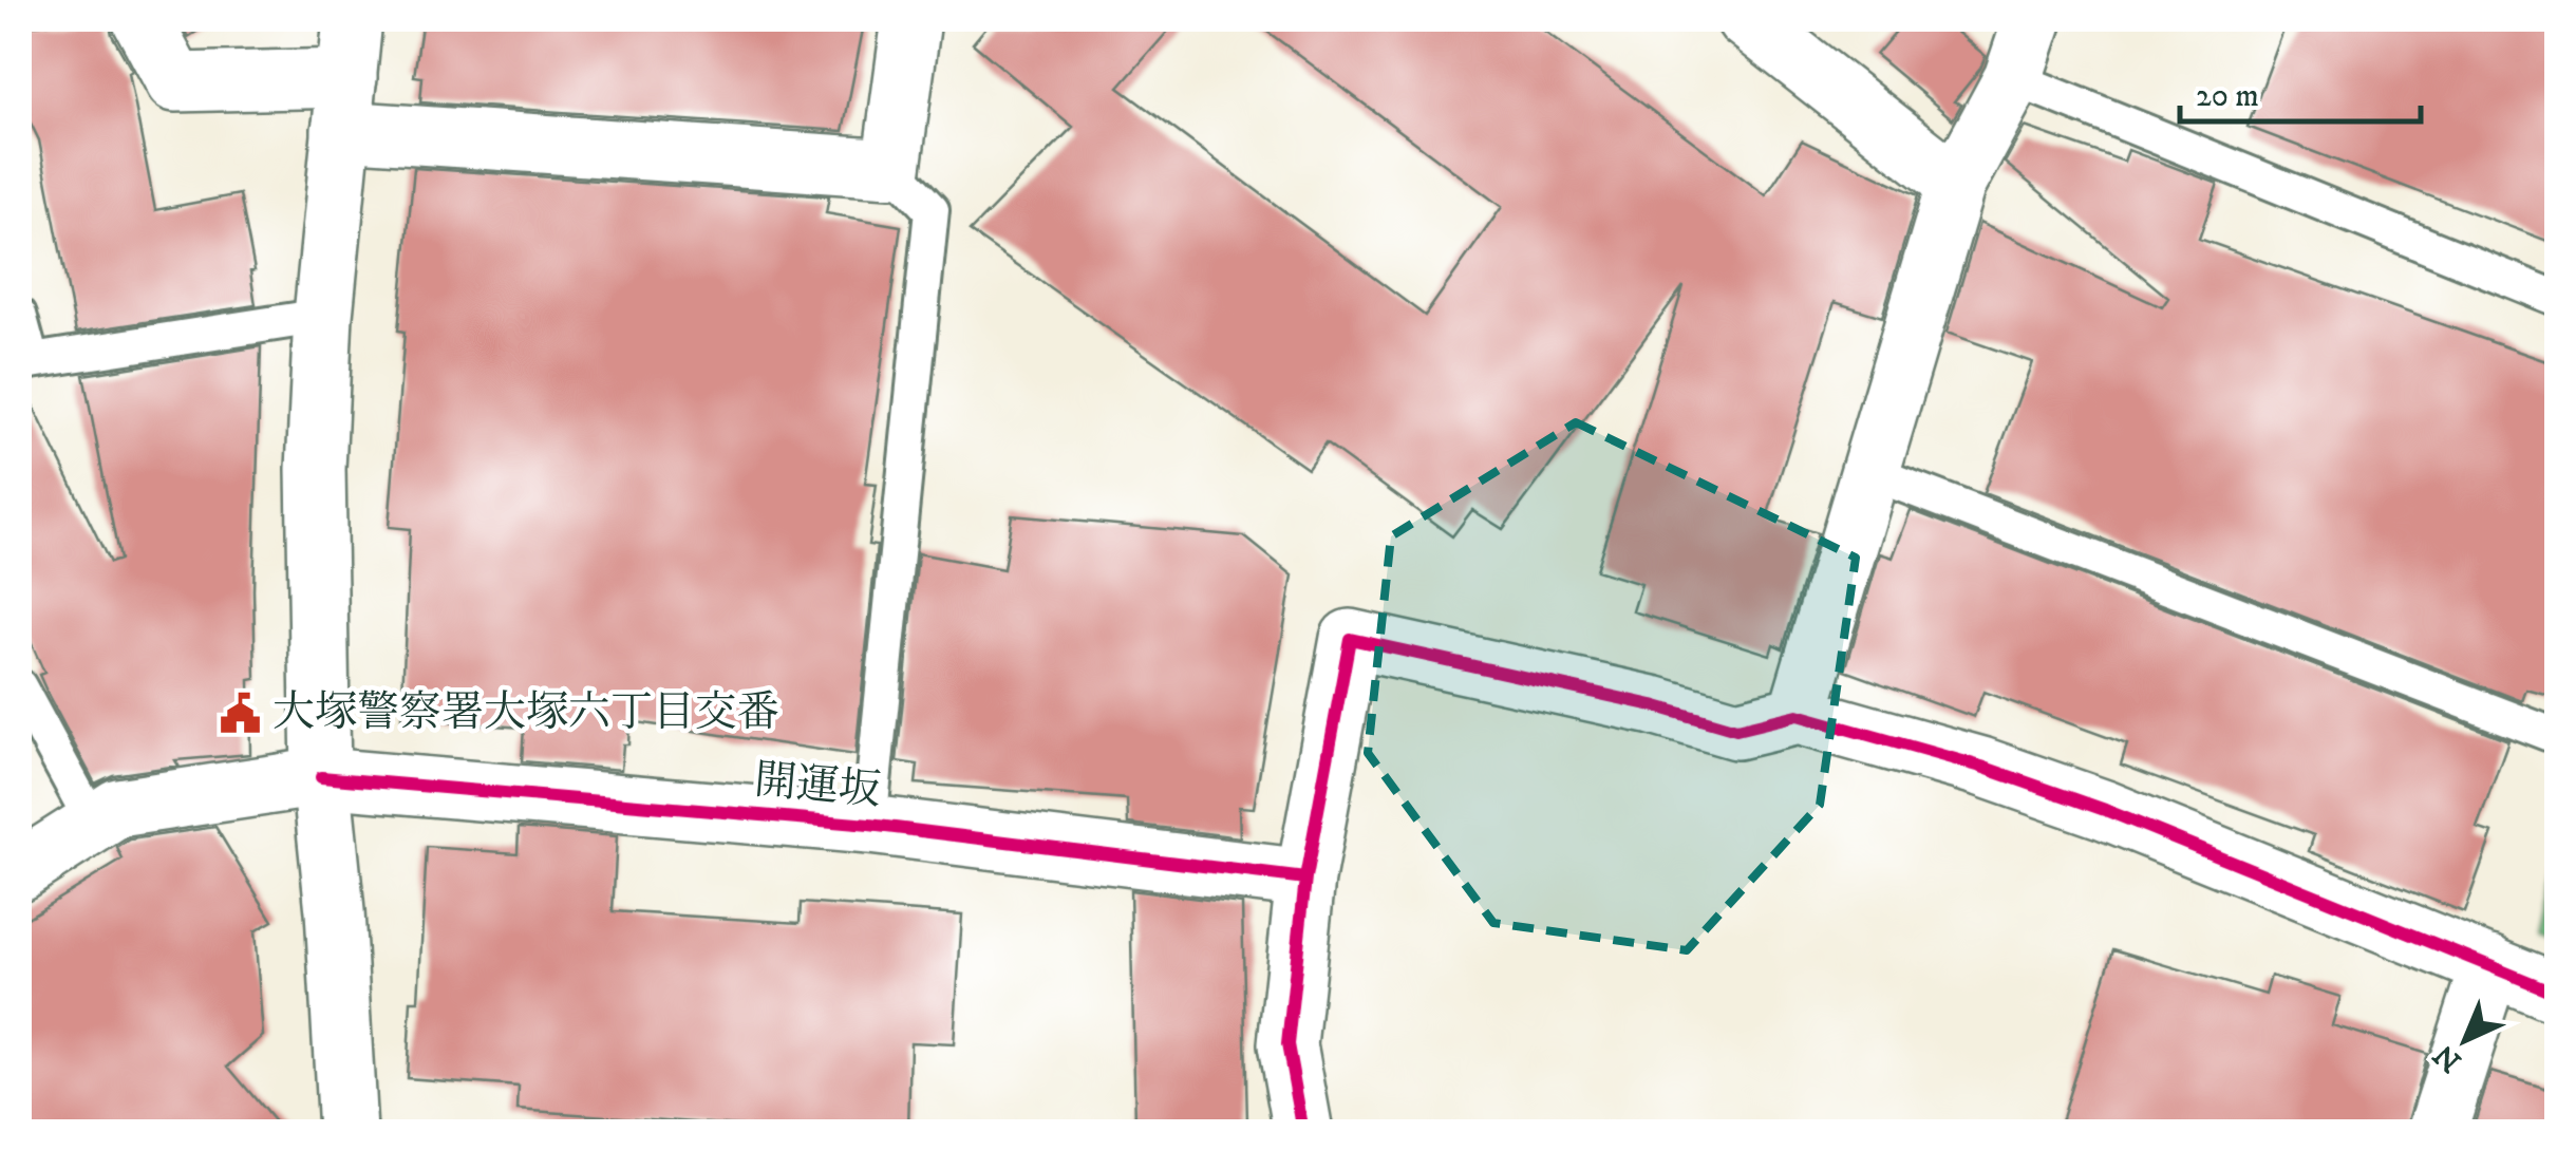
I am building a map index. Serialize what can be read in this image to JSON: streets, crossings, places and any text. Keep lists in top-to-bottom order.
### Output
{
  "streets": {
    "street": ["開運坂"]
  },
  "places": {
    "public building": ["大塚警察署大塚六丁目交番"]
  },
  "scale_bar": "20 m",
  "north": "bottom left"
}
